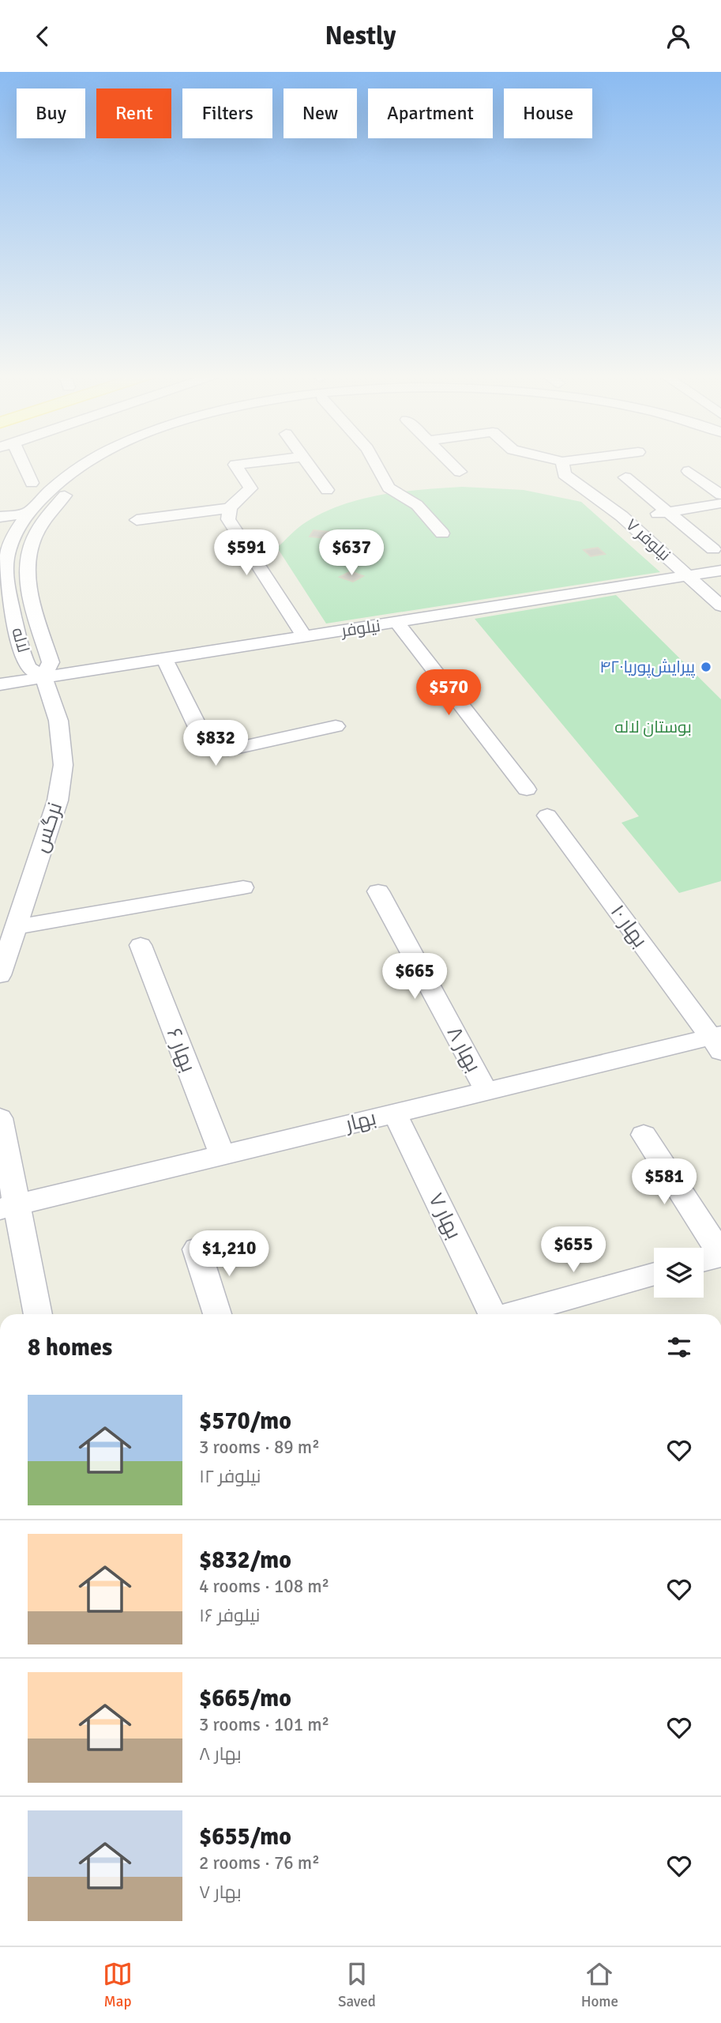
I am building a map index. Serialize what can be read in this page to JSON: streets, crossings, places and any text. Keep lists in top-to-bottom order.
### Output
{
  "streets": {
    "street": [
      "نیلوفر ۷",
      "نیلوفر",
      "لاله",
      "نرگس",
      "بهار ۱۰",
      "بهار ۸",
      "بهار ۶",
      "بهار",
      "بهار ۷"
    ]
  },
  "crossings": [
    ["نیلوفر ۷", "نیلوفر"],
    ["نیلوفر", "لاله"],
    ["نیلوفر", "نرگس"],
    ["لاله", "نرگس"],
    ["بهار ۱۰", "بهار"],
    ["بهار ۸", "بهار"],
    ["بهار ۶", "بهار"],
    ["بهار", "بهار ۷"]
  ],
  "parks": ["بوستان لاله"],
  "places": ["پیرایش‌پوریا۴۲۰"],
  "page": {
    "header": "Nestly",
    "chip": [
      "Buy",
      "Rent",
      "Filters",
      "New",
      "Apartment",
      "House"
    ],
    "price": [
      "$591",
      "$637",
      "$570",
      "$832",
      "$665",
      "$581",
      "$655",
      "$1,210"
    ],
    "heading": "8 homes",
    "list": [
      {
        "name": "$570/mo",
        "note": "3 rooms · 89 m² · نیلوفر ۱۲"
      },
      {
        "name": "$832/mo",
        "note": "4 rooms · 108 m² · نیلوفر ۱۶"
      },
      {
        "name": "$665/mo",
        "note": "3 rooms · 101 m² · بهار ۸"
      },
      {
        "name": "$655/mo",
        "note": "2 rooms · 76 m² · بهار ۷"
      }
    ],
    "tabs": ["Map", "Saved", "Home"]
  }
}
